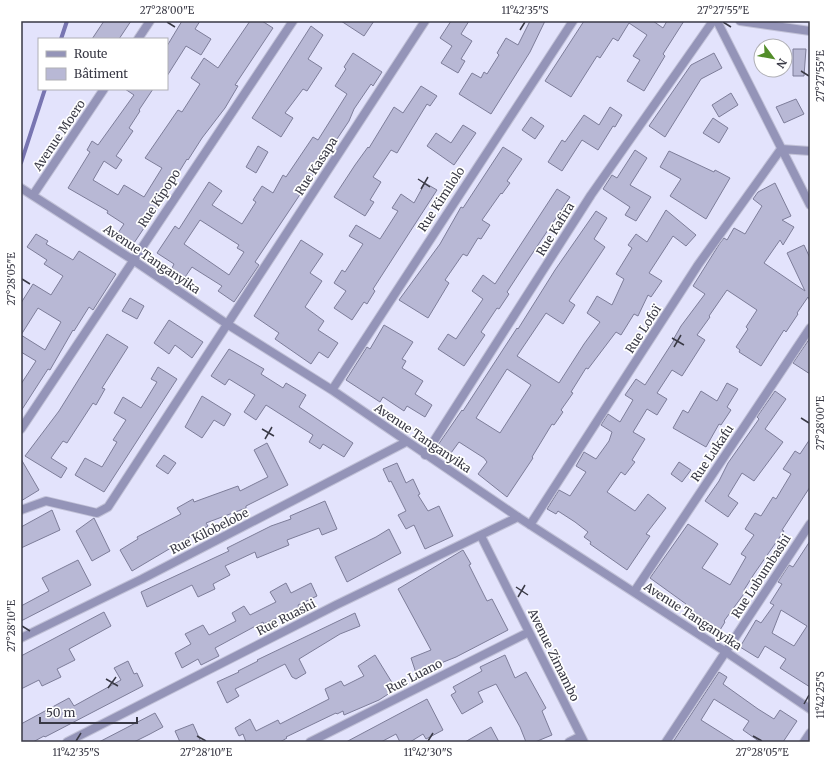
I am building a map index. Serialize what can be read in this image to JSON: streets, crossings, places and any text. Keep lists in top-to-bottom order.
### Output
{
  "streets": {
    "street": [
      "Avenue Moero",
      "Rue Kasapa",
      "Rue Kipopo",
      "Rue Kimilolo",
      "Rue Kafira",
      "Avenue Tanganyika",
      "Rue Lofoï",
      "Rue Lukafu",
      "Rue Kilobelobe",
      "Rue Lubumbashi",
      "Rue Ruashi",
      "Avenue Zimambo",
      "Rue Luano"
    ]
  },
  "crossings": [
    ["Avenue Moero", "Avenue Tanganyika"],
    ["Rue Kasapa", "Avenue Tanganyika"],
    ["Rue Kipopo", "Avenue Tanganyika"],
    ["Rue Kimilolo", "Avenue Tanganyika"],
    ["Rue Kafira", "Avenue Tanganyika"],
    ["Avenue Tanganyika", "Rue Lofoï"],
    ["Avenue Tanganyika", "Rue Lukafu"],
    ["Avenue Tanganyika", "Rue Kilobelobe"],
    ["Avenue Tanganyika", "Rue Lubumbashi"],
    ["Avenue Tanganyika", "Rue Ruashi"],
    ["Rue Ruashi", "Avenue Zimambo"],
    ["Avenue Zimambo", "Rue Luano"]
  ],
  "legend": ["Route", "Bâtiment"],
  "scale_bar": "50 m",
  "north": "bottom right",
  "coordinates": [
    "27°28'00\"E",
    "11°42'35\"S",
    "27°27'55\"E",
    "27°28'05\"E",
    "27°28'10\"E",
    "11°42'25\"S",
    "11°42'30\"S"
  ]
}
